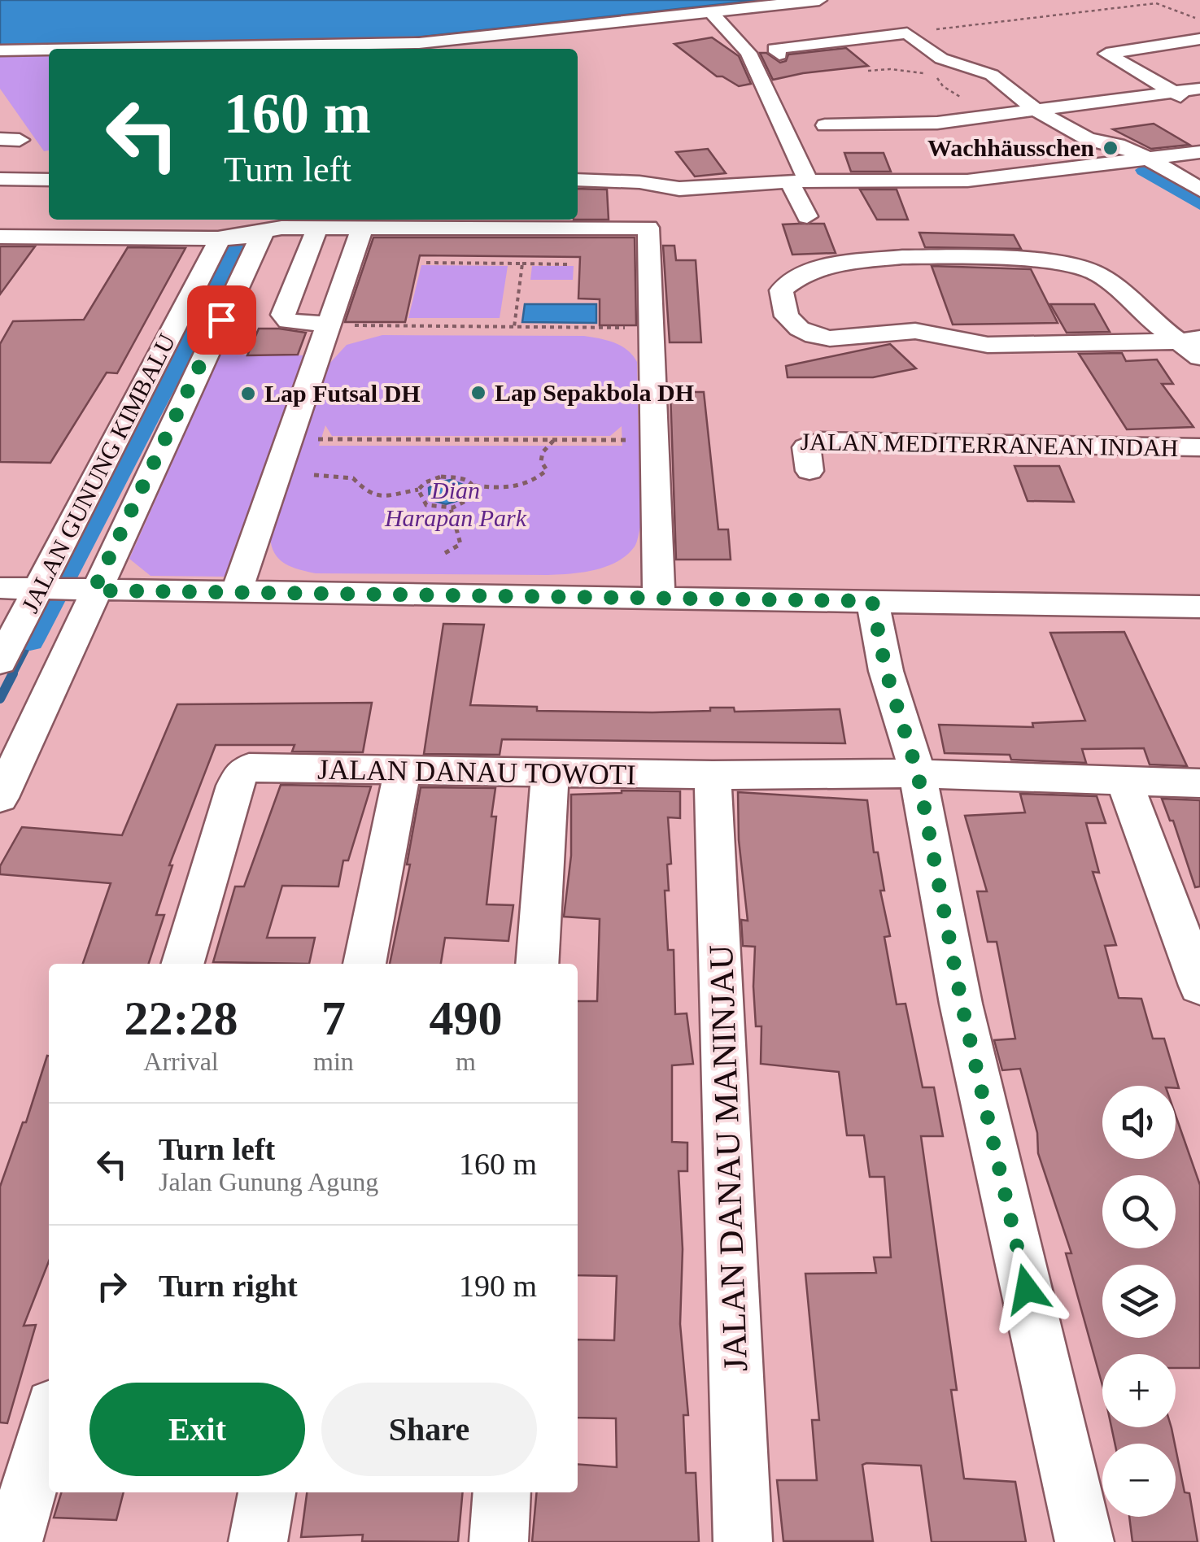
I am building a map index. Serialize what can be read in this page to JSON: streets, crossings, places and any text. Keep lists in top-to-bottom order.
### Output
{
  "streets": {
    "street": [
      "JALAN MEDITERRANEAN INDAH",
      "JALAN GUNUNG KIMBALU",
      "JALAN DANAU TOWOTI",
      "JALAN DANAU MANINJAU"
    ]
  },
  "crossings": [
    ["JALAN DANAU TOWOTI", "JALAN DANAU MANINJAU"]
  ],
  "parks": ["Dian Harapan Park"],
  "places": ["Wachhäusschen", "Lap Sepakbola DH", "Lap Futsal DH"],
  "page": {
    "turn": ["160 m", "Turn left"],
    "eta": [
      "22:28",
      "Arrival",
      "7",
      "min",
      "490",
      "m"
    ],
    "map_buttons": ["+", "−"],
    "list": [
      {
        "name": "Turn left",
        "note": "Jalan Gunung Agung",
        "value": "160 m"
      },
      {
        "name": "Turn right",
        "value": "190 m"
      }
    ],
    "buttons": ["Exit", "Share"]
  }
}
